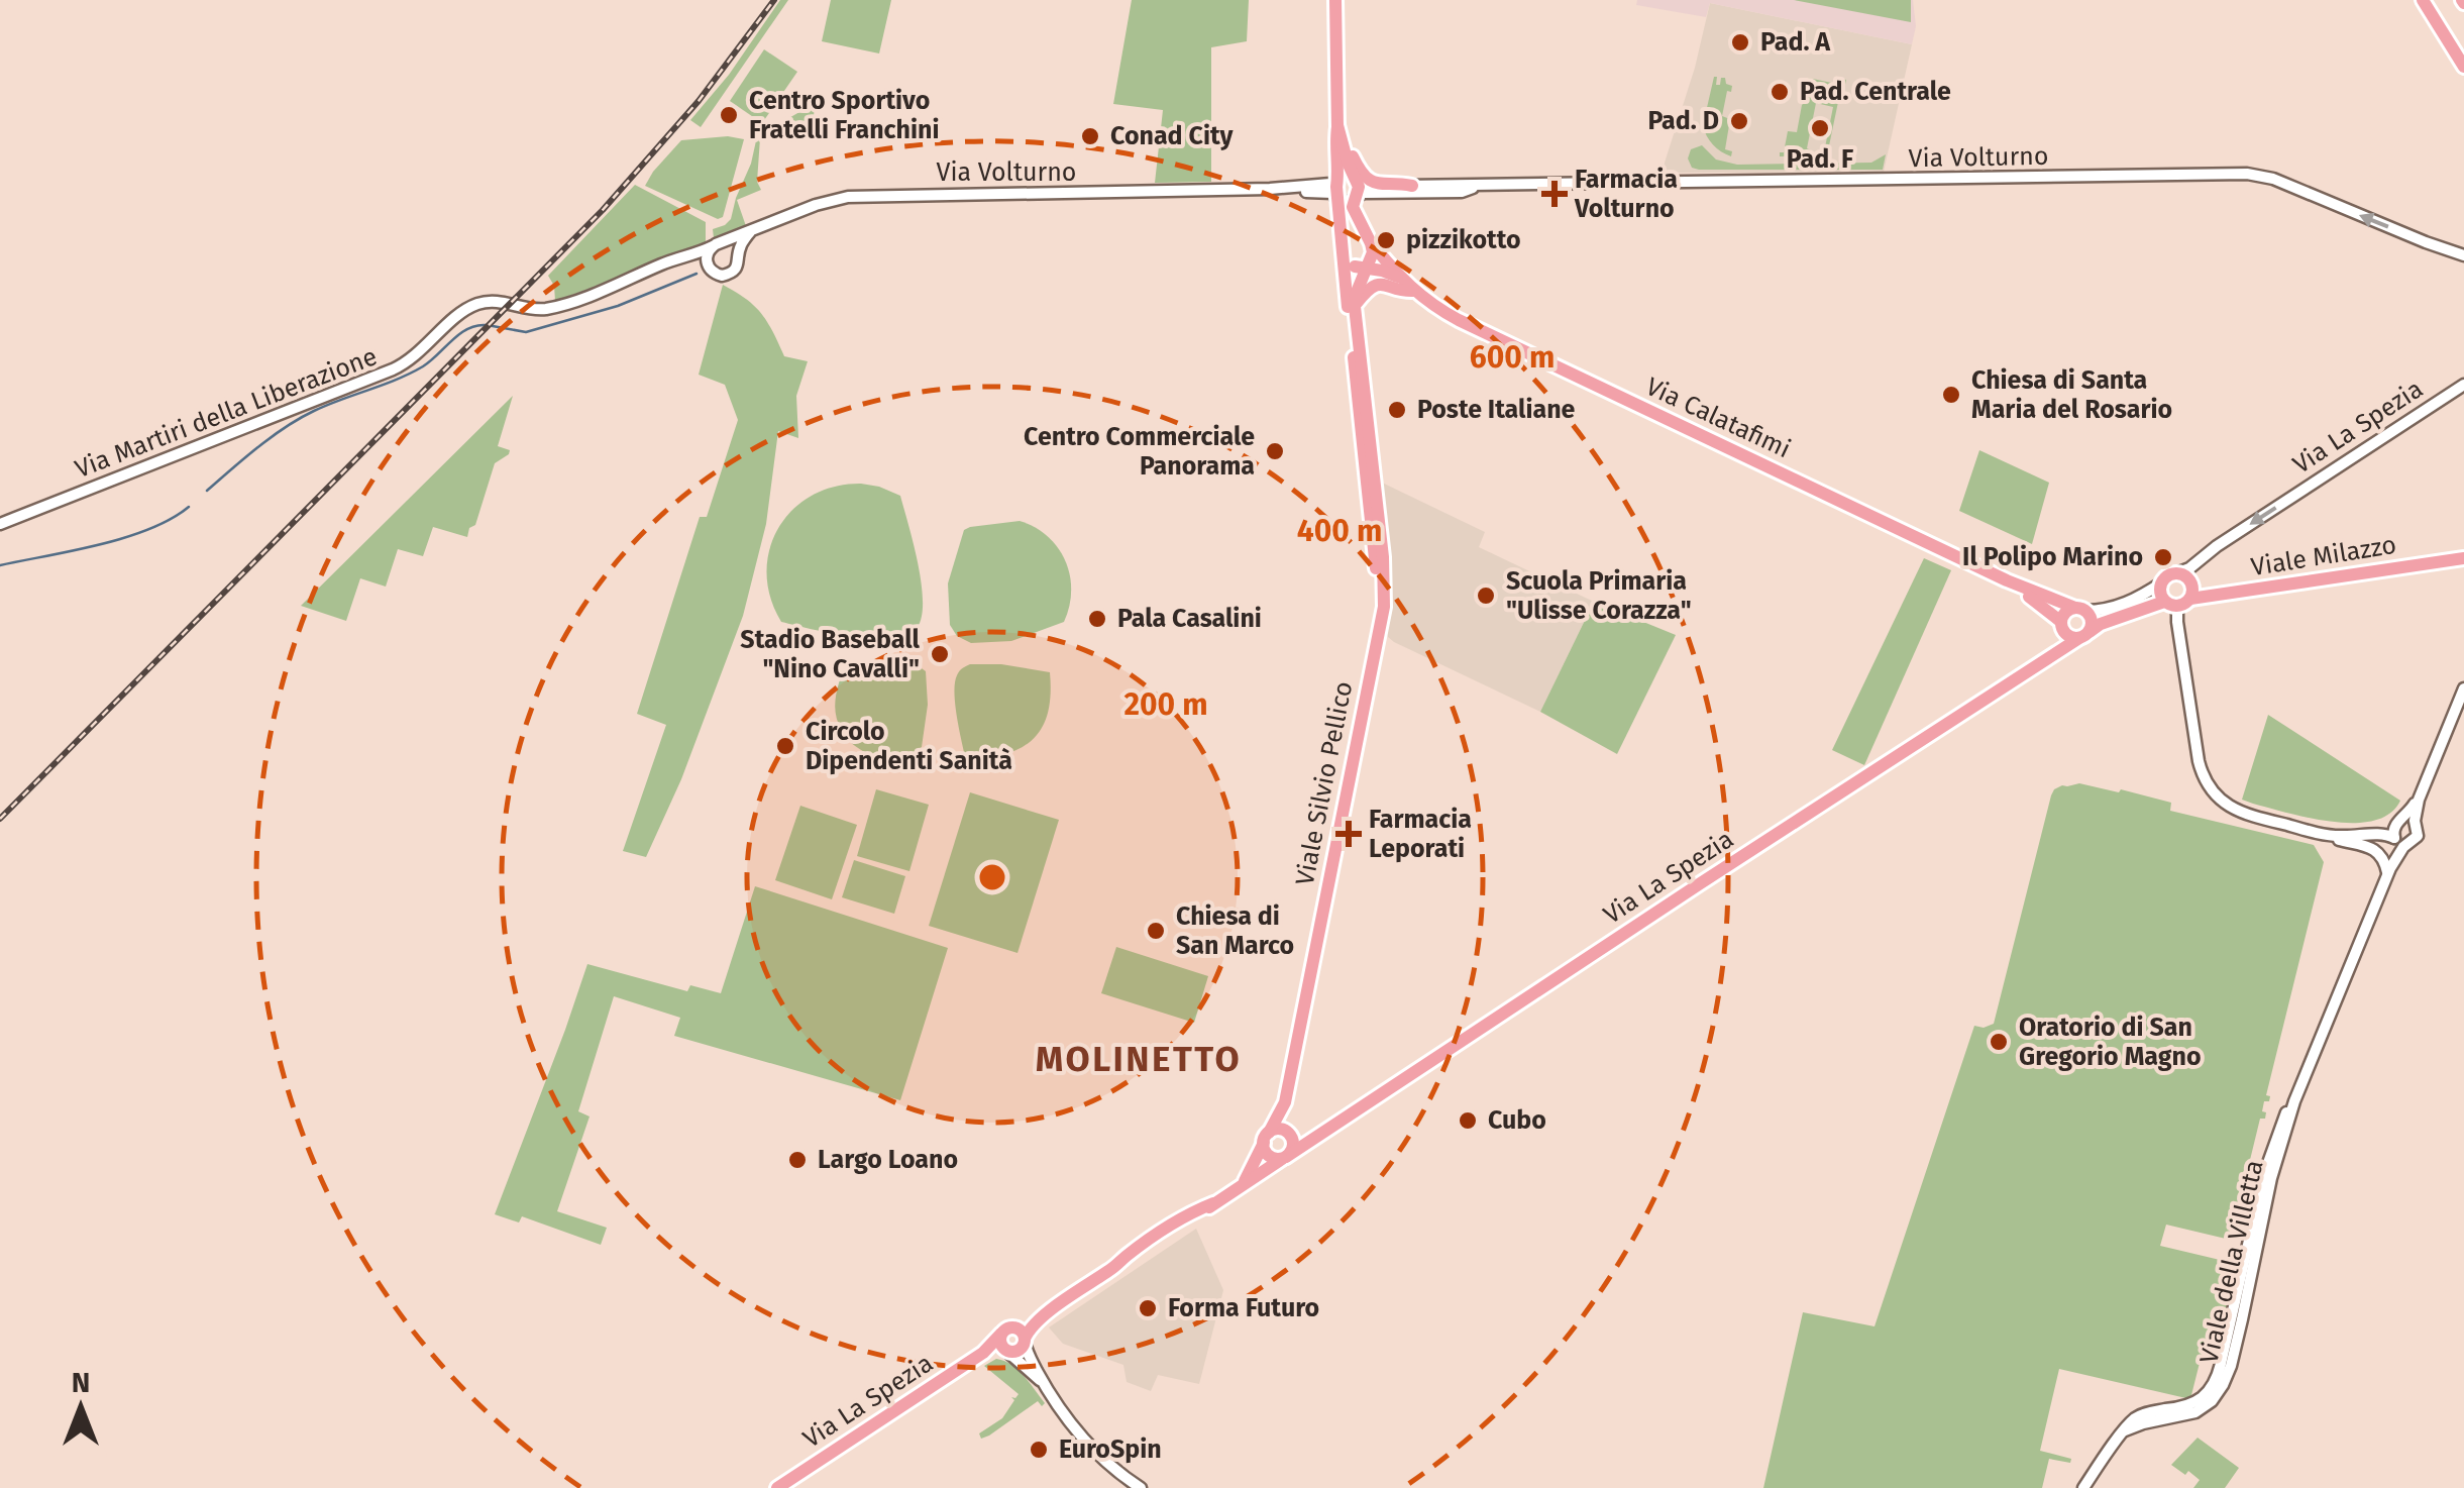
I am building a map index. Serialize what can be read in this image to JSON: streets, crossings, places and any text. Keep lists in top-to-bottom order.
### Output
{
  "streets": {
    "main road": [
      "Via Calatafimi",
      "Via La Spezia",
      "Viale Milazzo",
      "Viale Silvio Pellico"
    ],
    "street": ["Via Volturno", "Via Martiri della Liberazione", "Viale della Villetta"]
  },
  "crossings": [
    ["Via Volturno", "Via Martiri della Liberazione"],
    ["Via Volturno", "Via Calatafimi"],
    ["Via Volturno", "Viale Silvio Pellico"],
    ["Via Calatafimi", "Via La Spezia"],
    ["Via Calatafimi", "Viale Silvio Pellico"],
    ["Via La Spezia", "Viale Milazzo"],
    ["Via La Spezia", "Viale Silvio Pellico"]
  ],
  "one_way": ["Via Volturno"],
  "districts": ["MOLINETTO"],
  "places": {
    "other": [
      "Pad. A",
      "Pad. Centrale",
      "Centro Sportivo Fratelli Franchini",
      "Pad. D",
      "Pad. F",
      "Conad City",
      "pizzikotto",
      "Chiesa di Santa Maria del Rosario",
      "Poste Italiane",
      "Centro Commerciale Panorama",
      "Il Polipo Marino",
      "Scuola Primaria \"Ulisse Corazza\"",
      "Pala Casalini",
      "Stadio Baseball \"Nino Cavalli\"",
      "Circolo Dipendenti Sanità",
      "Chiesa di San Marco",
      "Oratorio di San Gregorio Magno",
      "Cubo",
      "Largo Loano",
      "Forma Futuro",
      "EuroSpin"
    ],
    "health": ["Farmacia Volturno", "Farmacia Leporati"]
  },
  "north": "top",
  "rings": ["600 m", "400 m", "200 m"]
}
